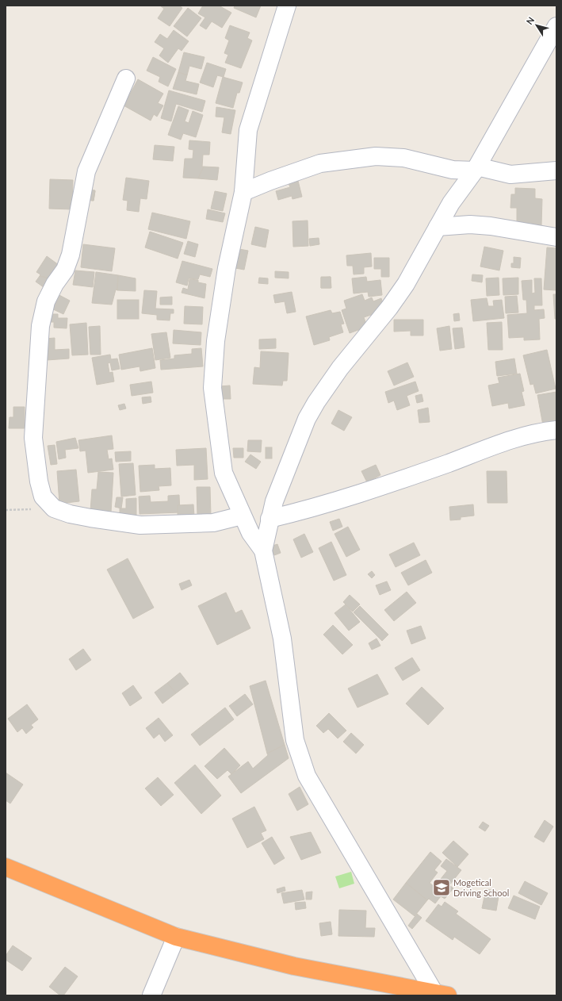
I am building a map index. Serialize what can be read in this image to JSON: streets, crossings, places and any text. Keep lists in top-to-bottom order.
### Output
{
  "places": {
    "school or university": ["Mogetical Driving School"]
  },
  "north": "top left"
}
